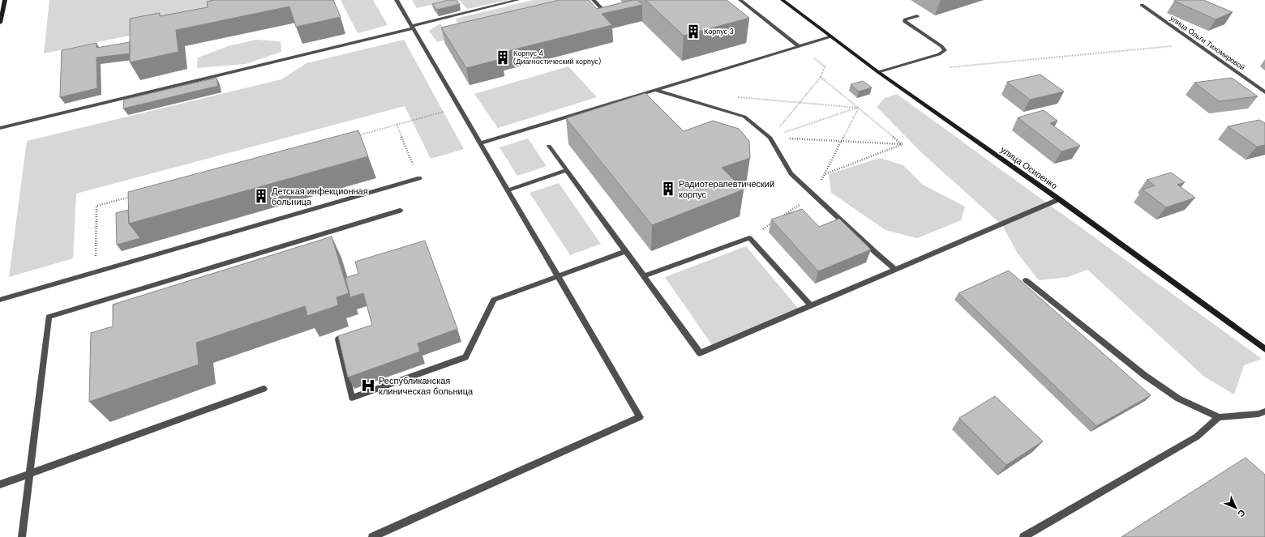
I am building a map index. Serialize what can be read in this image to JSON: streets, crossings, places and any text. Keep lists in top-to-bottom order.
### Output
{
  "streets": {
    "street": ["улица Ольги Тихомировой", "улица Осипенко"]
  },
  "places": {
    "building": [
      "Корпус 3",
      "Корпус 4 (Диагностический корпус)",
      "Радиотерапевтический корпус",
      "Детская инфекционная больница"
    ],
    "hospital": ["Республиканская клиническая больница"]
  },
  "north": "bottom right"
}
